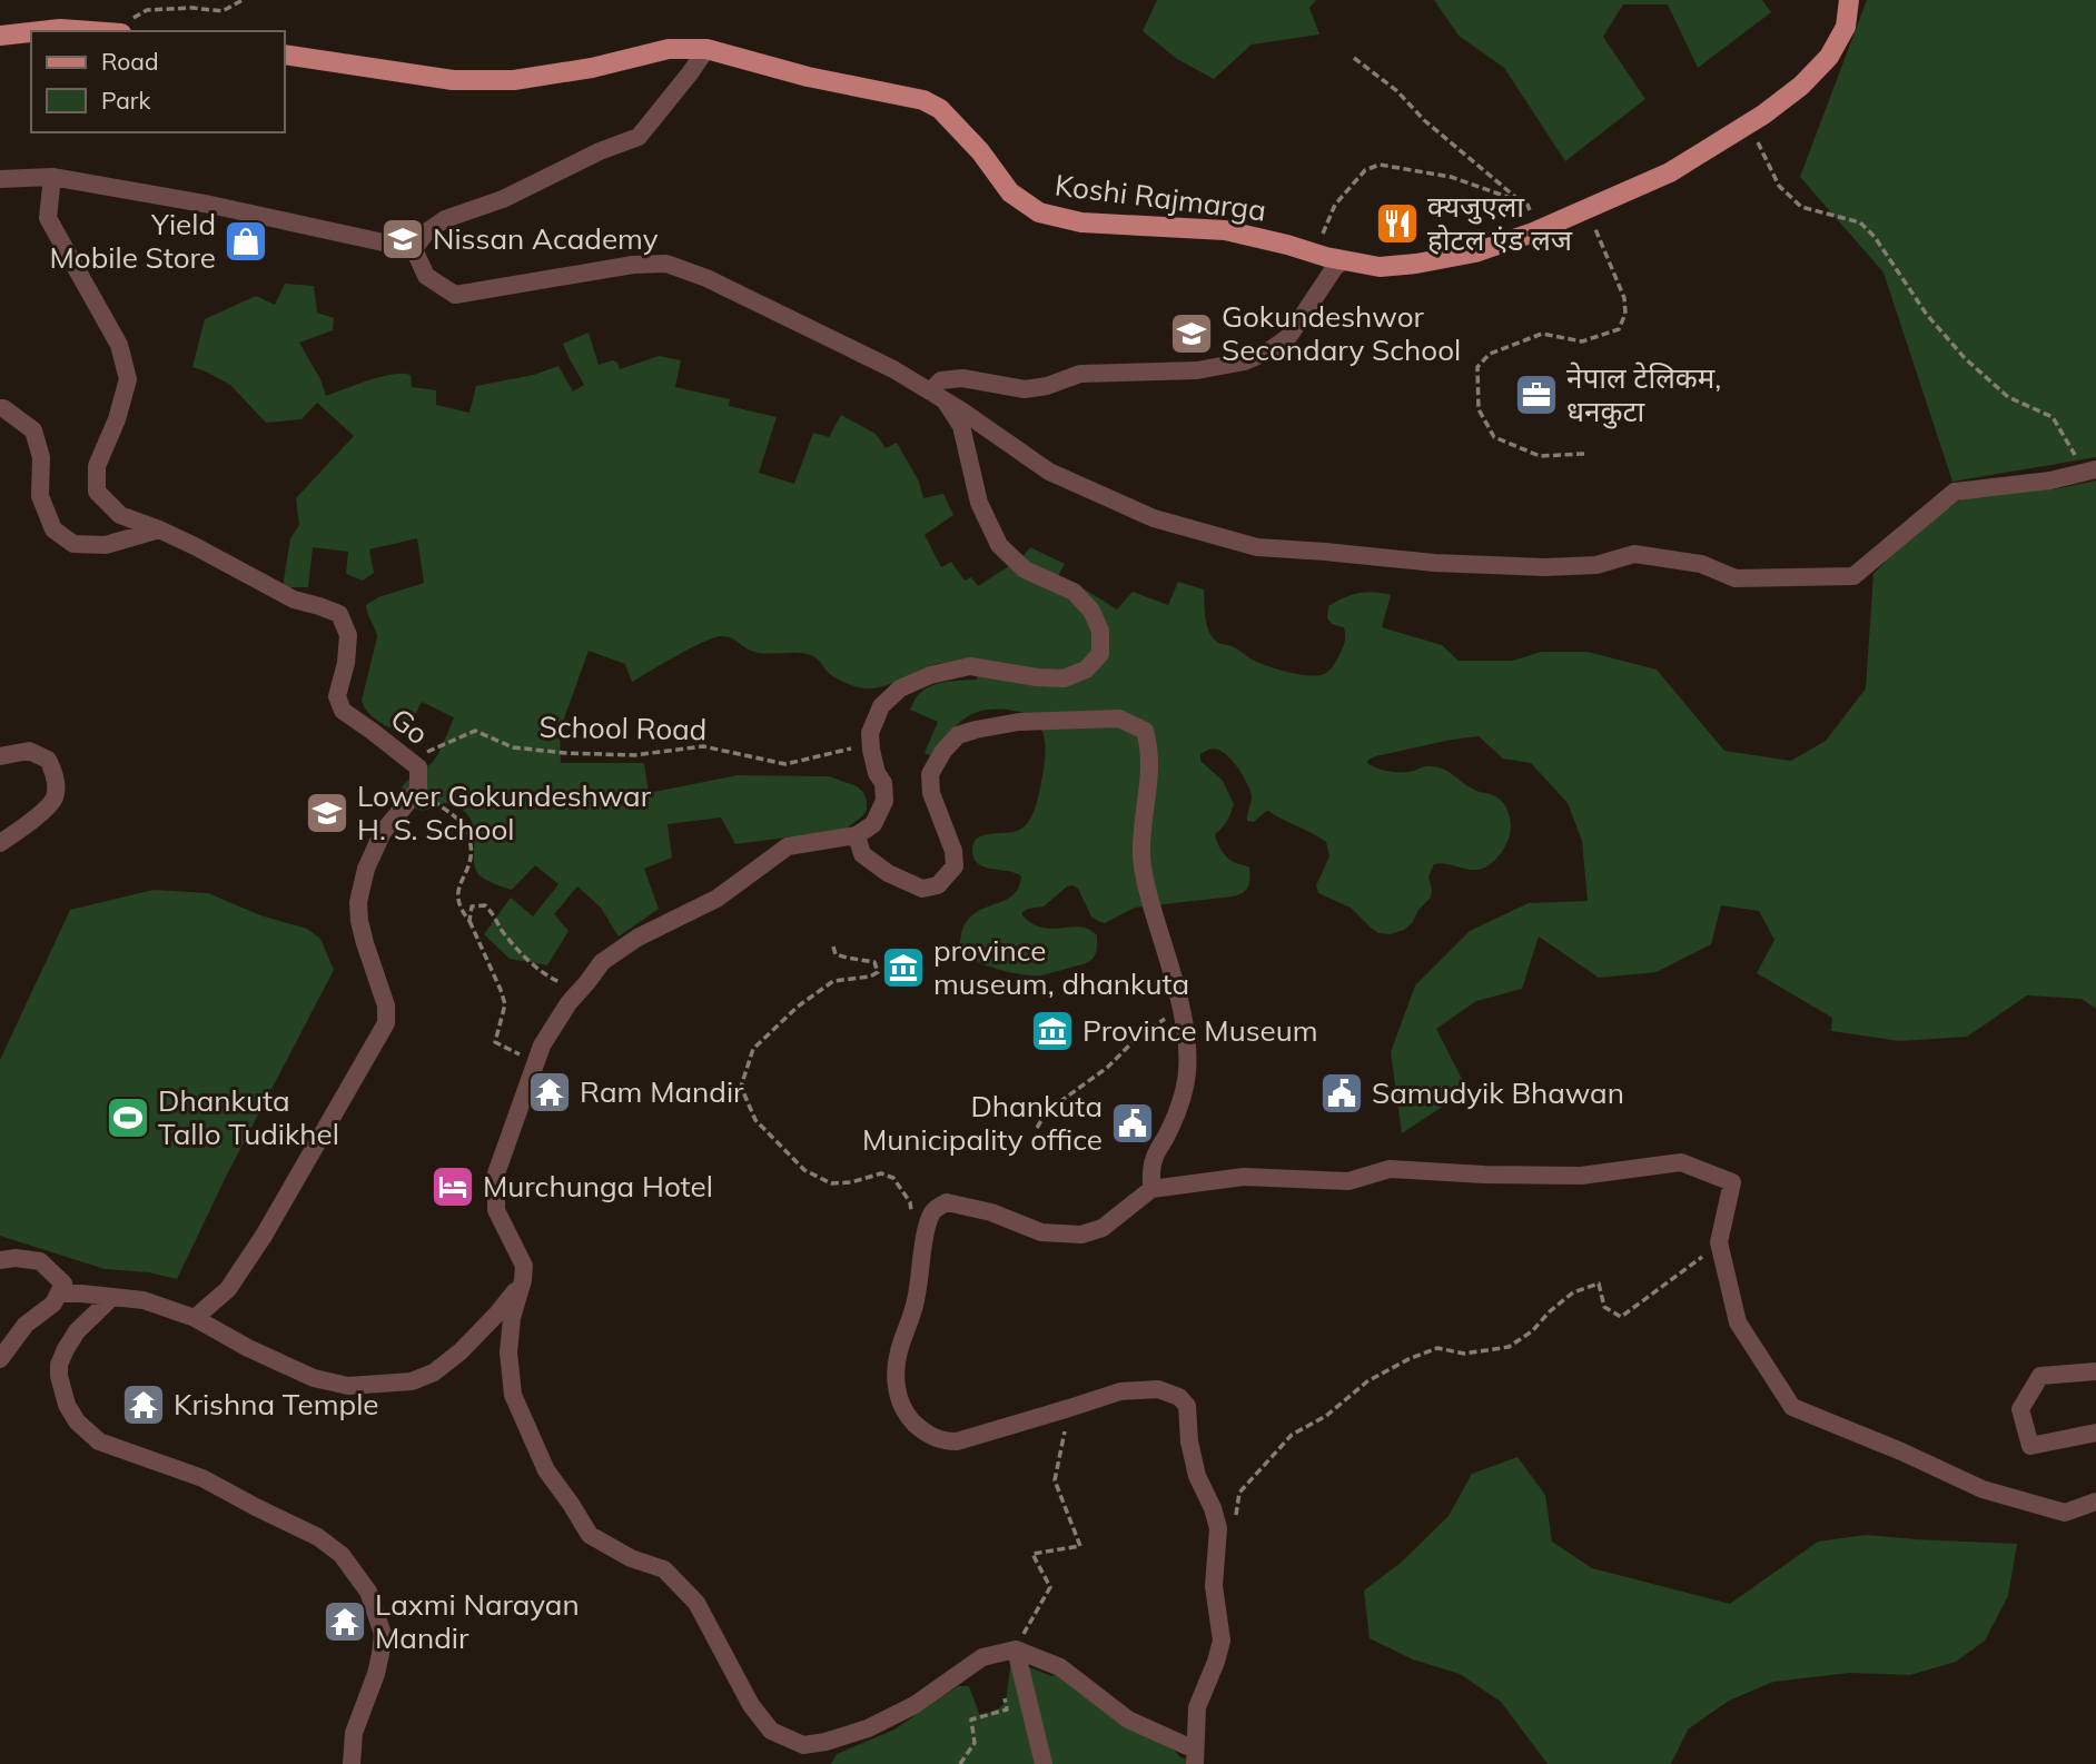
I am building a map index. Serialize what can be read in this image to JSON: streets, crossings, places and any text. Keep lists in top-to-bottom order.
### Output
{
  "streets": {
    "main road": ["Koshi Rajmarga"],
    "street": ["Go"],
    "path": ["School Road"]
  },
  "places": {
    "restaurant": ["क्यजुएला होटल एंड लज"],
    "school or university": ["Nissan Academy", "Gokundeshwor Secondary School", "Lower Gokundeshwar H. S. School"],
    "shop": ["Yield Mobile Store"],
    "office": ["नेपाल टेलिकम, धनकुटा"],
    "museum": ["province museum, dhankuta", "Province Museum"],
    "temple": ["Ram Mandir", "Krishna Temple", "Laxmi Narayan Mandir"],
    "public building": ["Samudyik Bhawan", "Dhankuta Municipality office"],
    "sports": ["Dhankuta Tallo Tudikhel"],
    "hotel": ["Murchunga Hotel"]
  },
  "legend": ["Road", "Park"]
}
